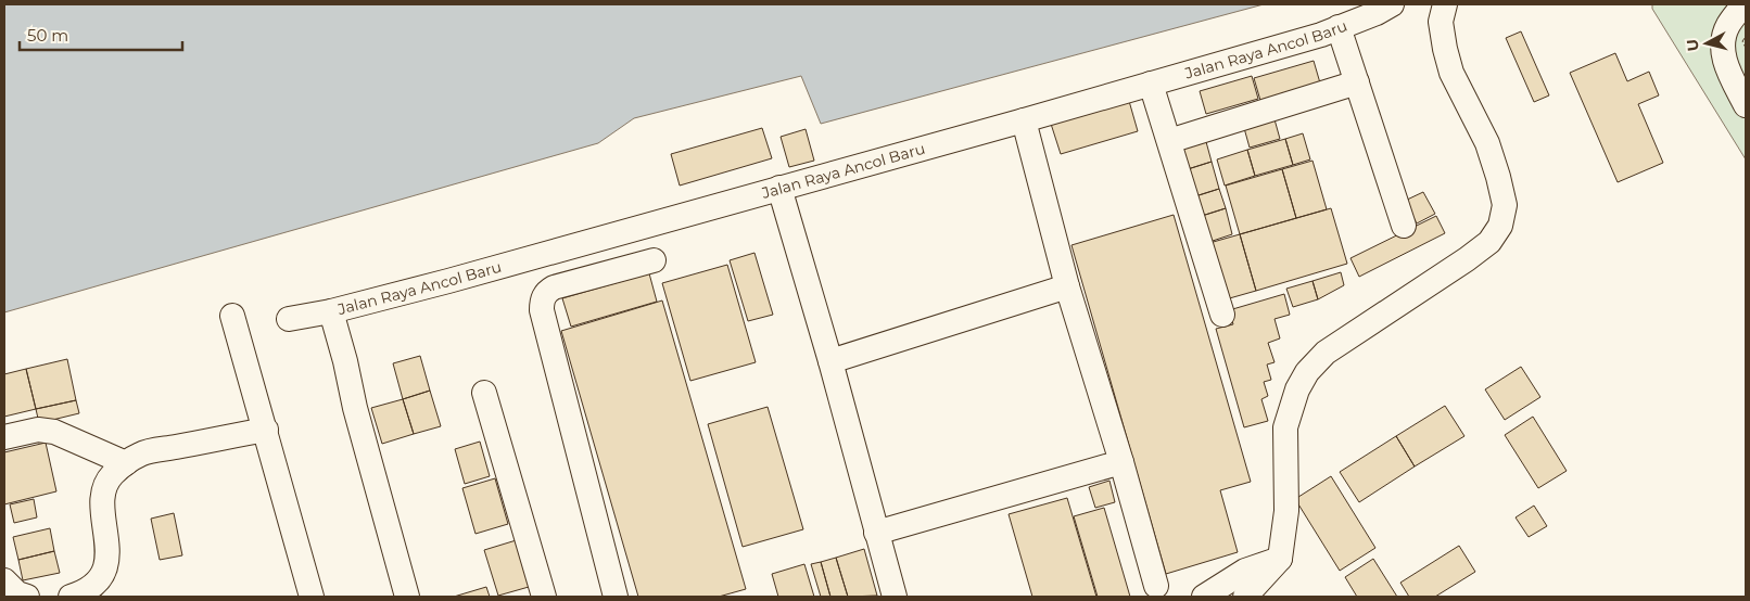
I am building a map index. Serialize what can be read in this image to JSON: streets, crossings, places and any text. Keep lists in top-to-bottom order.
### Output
{
  "streets": {
    "lane": ["Jalan Raya Ancol Baru"]
  },
  "scale_bar": "50 m",
  "north": "left"
}
